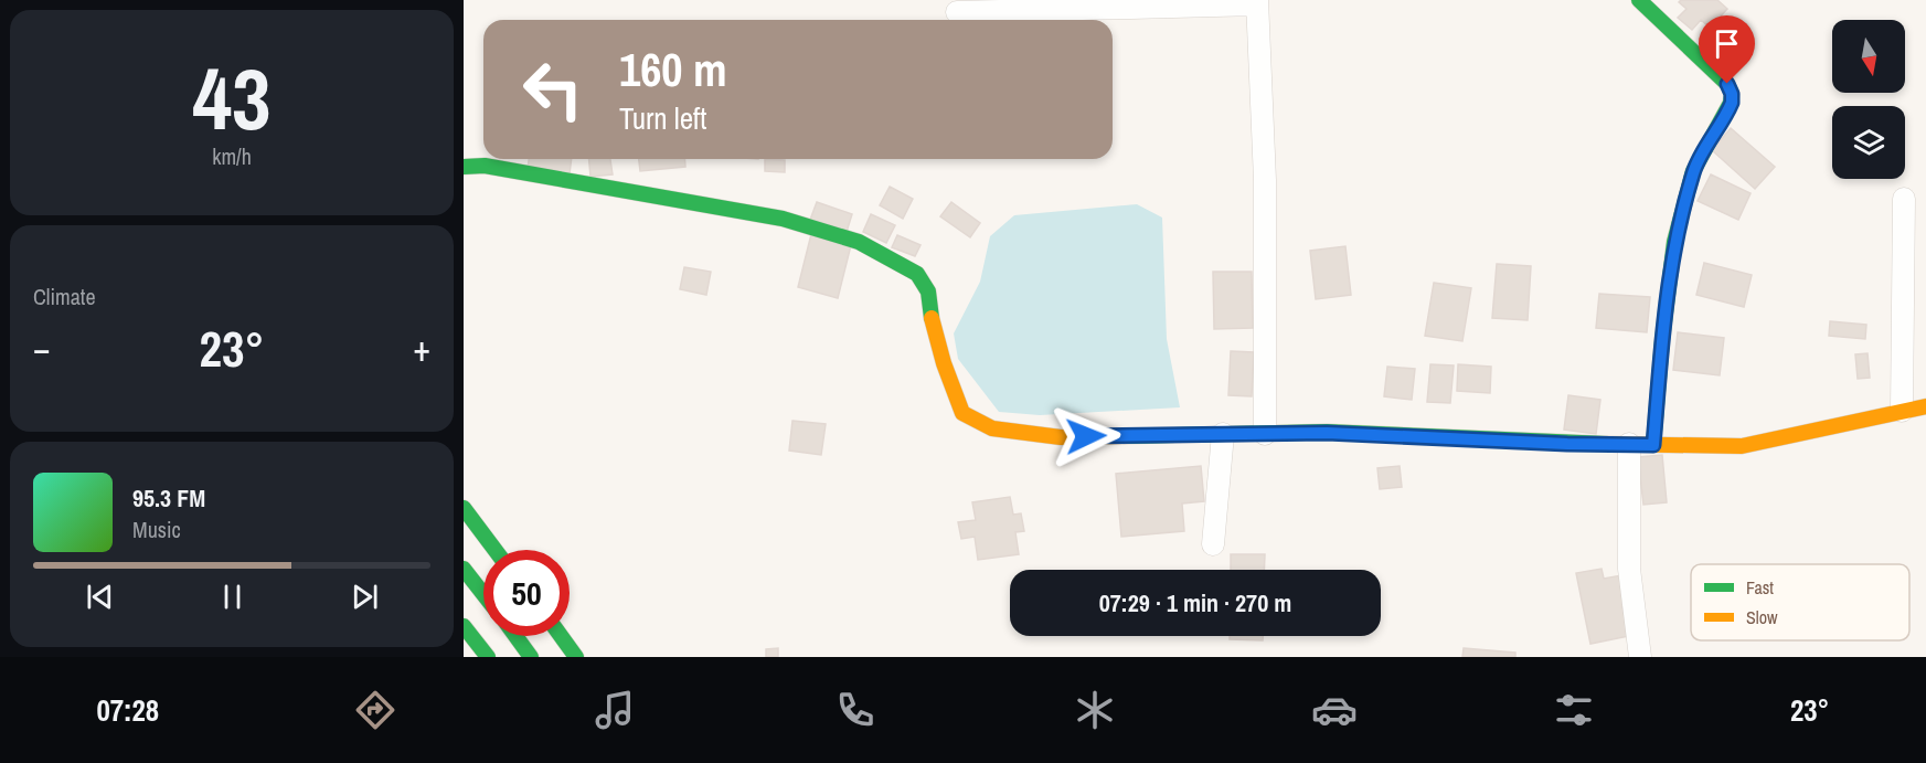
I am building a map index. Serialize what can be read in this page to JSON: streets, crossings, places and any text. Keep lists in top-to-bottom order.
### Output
{
  "legend": ["Fast", "Slow"],
  "north": "bottom",
  "page": {
    "tile": [
      ["43", "km/h"],
      "Climate"
    ],
    "turn": ["160 m", "Turn left"],
    "heat": ["−", "23°", "+"],
    "song": ["95.3 FM", "Music"],
    "limit": "50",
    "trip": "07:29 · 1 min · 270 m",
    "tabs": ["07:28", "23°"]
  }
}
